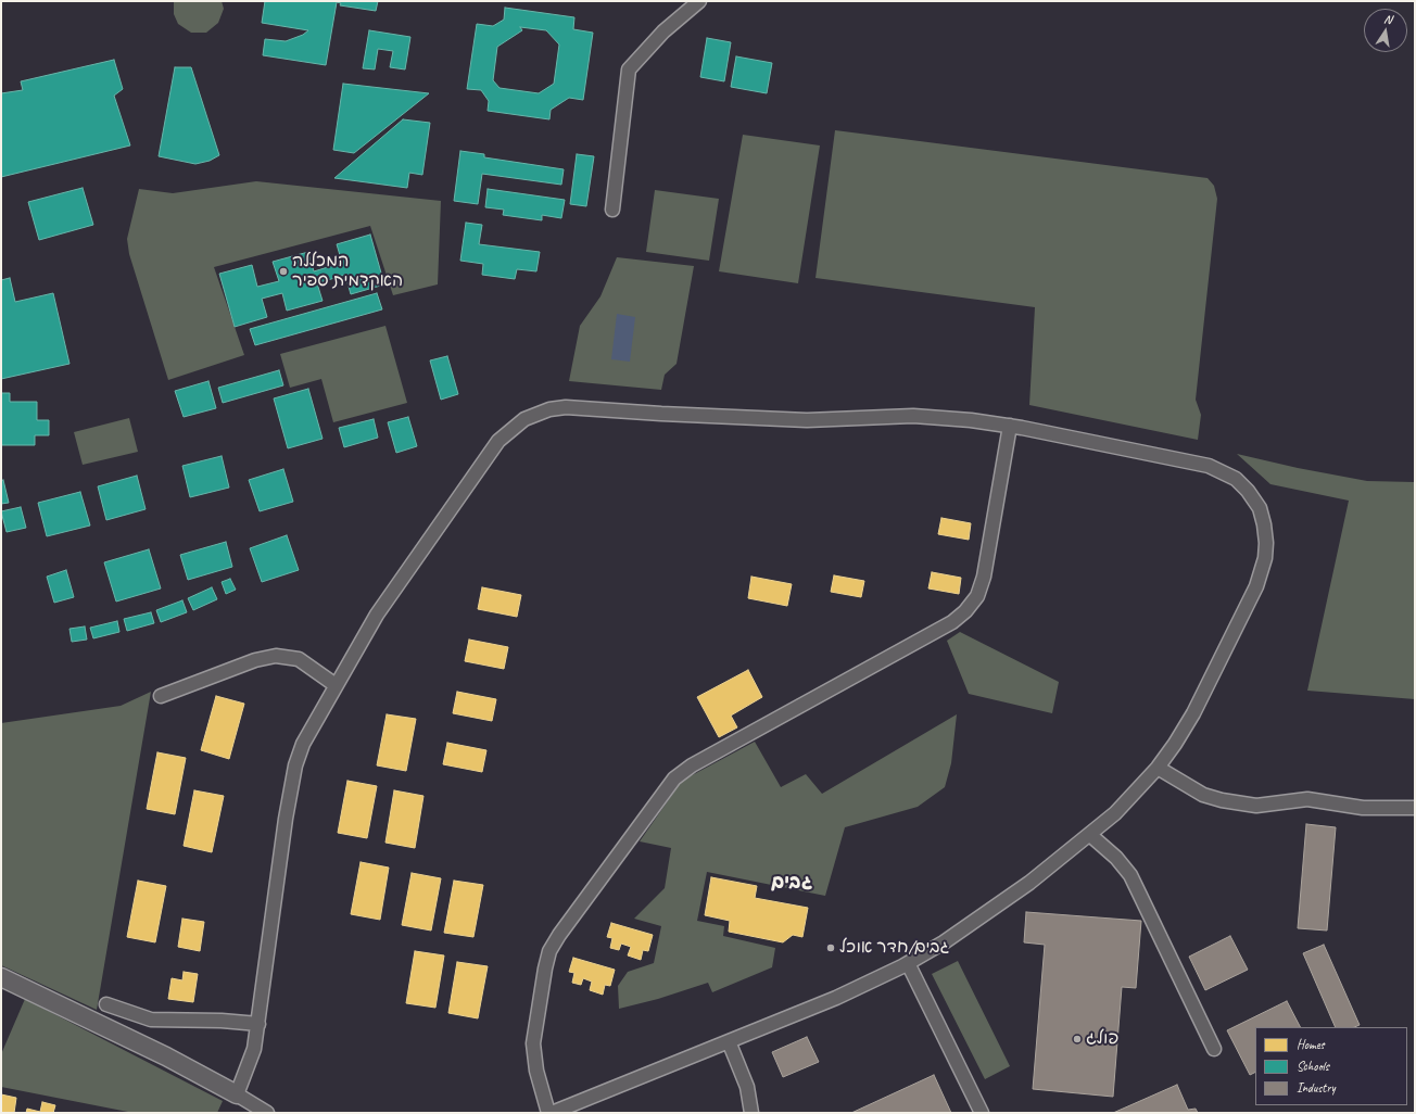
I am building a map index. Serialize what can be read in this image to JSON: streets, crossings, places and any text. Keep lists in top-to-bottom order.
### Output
{
  "districts": ["גבים"],
  "places": ["המכללה האקדמית ספיר", "גבים/חדר אוכל", "פולג"],
  "legend": ["Homes", "Schools", "Industry"],
  "north": "top"
}
